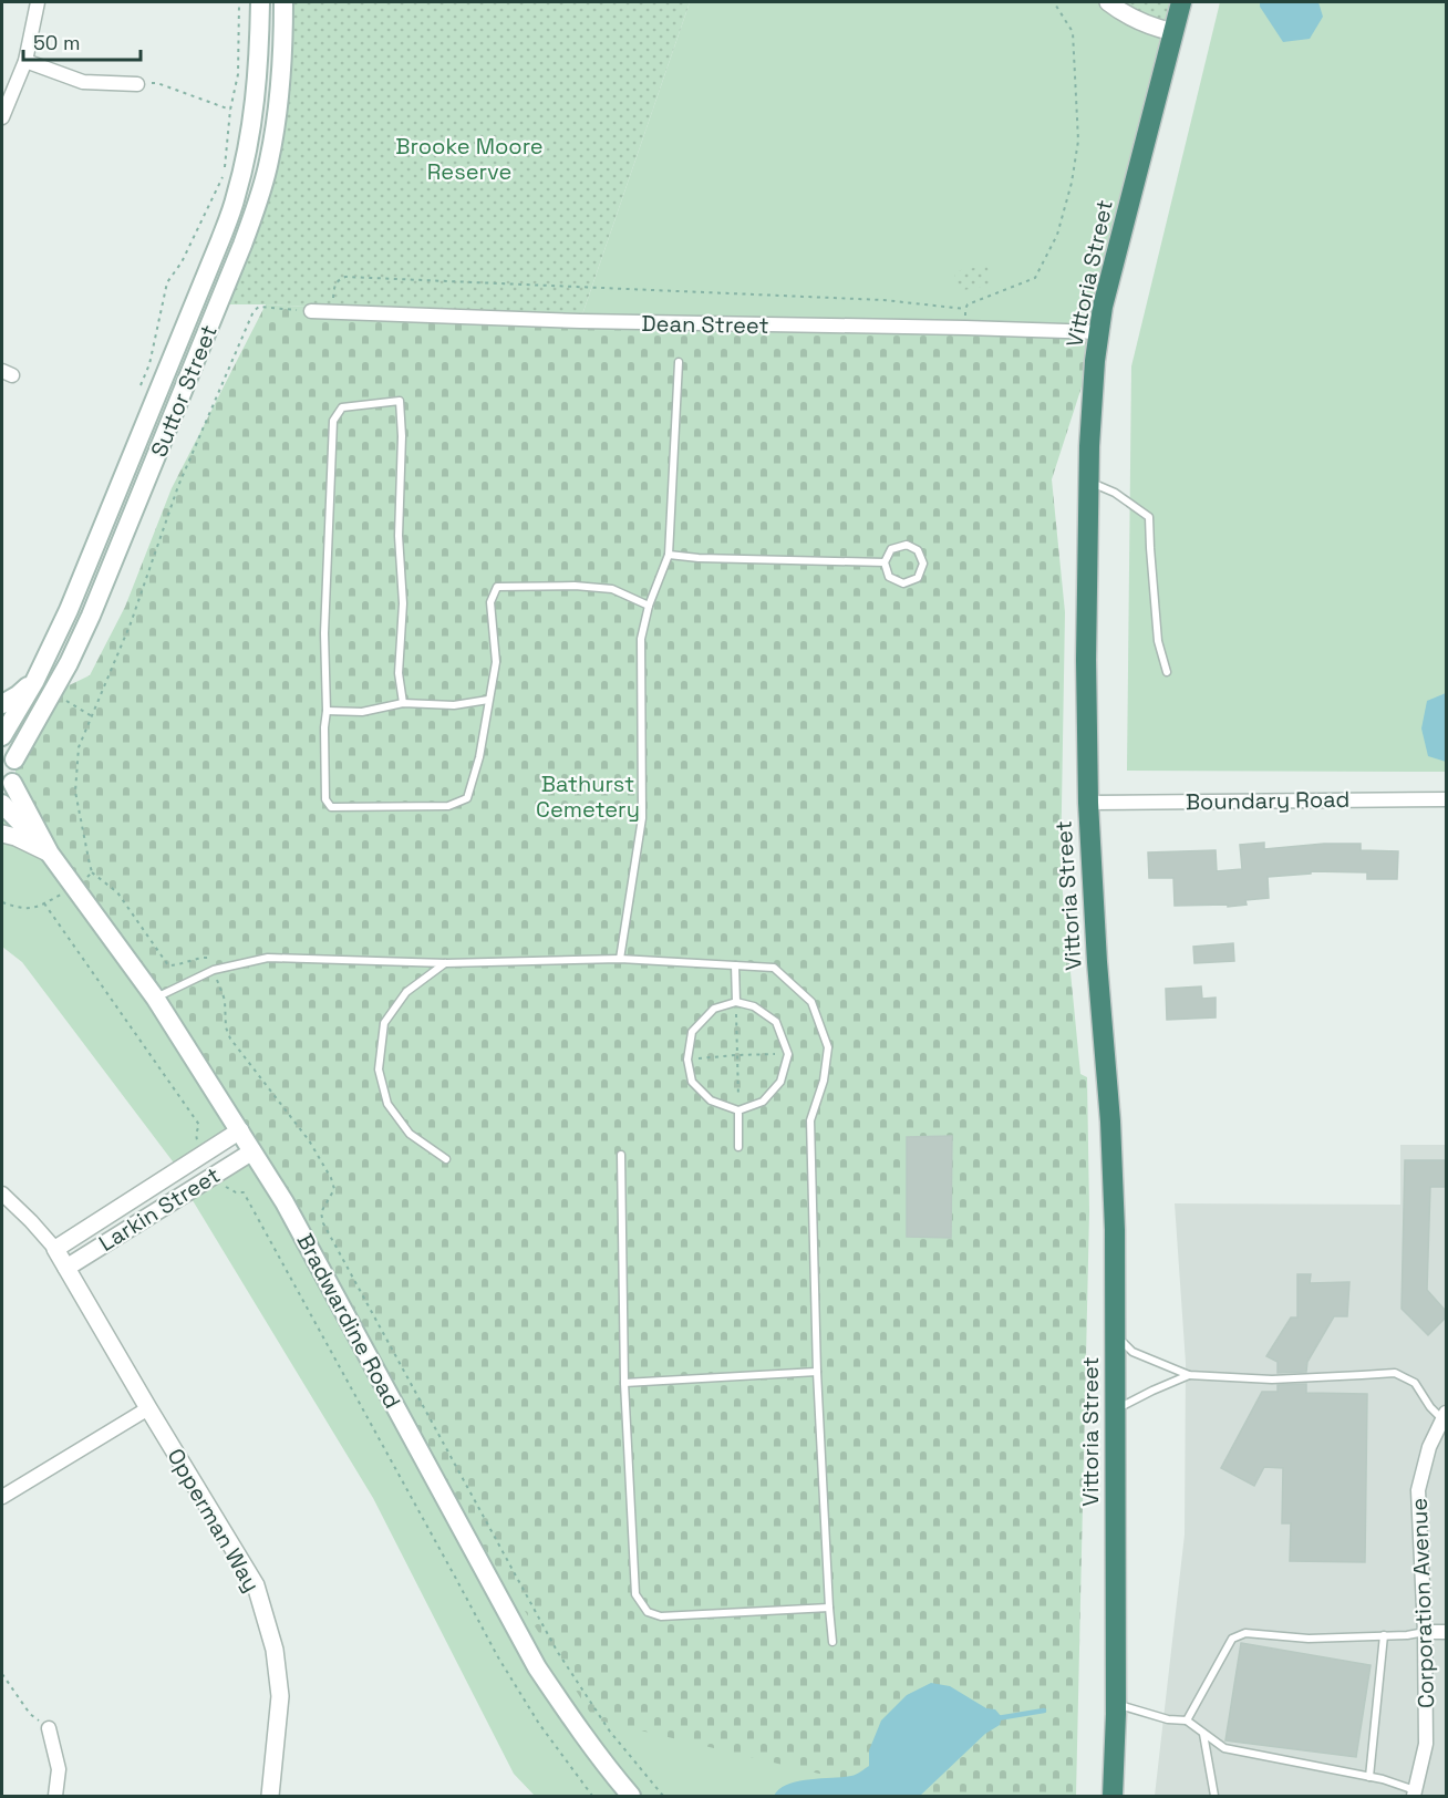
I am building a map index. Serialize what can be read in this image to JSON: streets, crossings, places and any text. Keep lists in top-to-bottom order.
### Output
{
  "streets": {
    "highway": ["Vittoria Street"],
    "main road": ["Suttor Street", "Bradwardine Road"],
    "street": [
      "Dean Street",
      "Boundary Road",
      "Larkin Street",
      "Opperman Way",
      "Corporation Avenue"
    ]
  },
  "crossings": [
    ["Vittoria Street", "Dean Street"],
    ["Vittoria Street", "Boundary Road"],
    ["Larkin Street", "Bradwardine Road"],
    ["Larkin Street", "Opperman Way"]
  ],
  "parks": ["Brooke Moore Reserve", "Bathurst Cemetery"],
  "scale_bar": "50 m"
}
